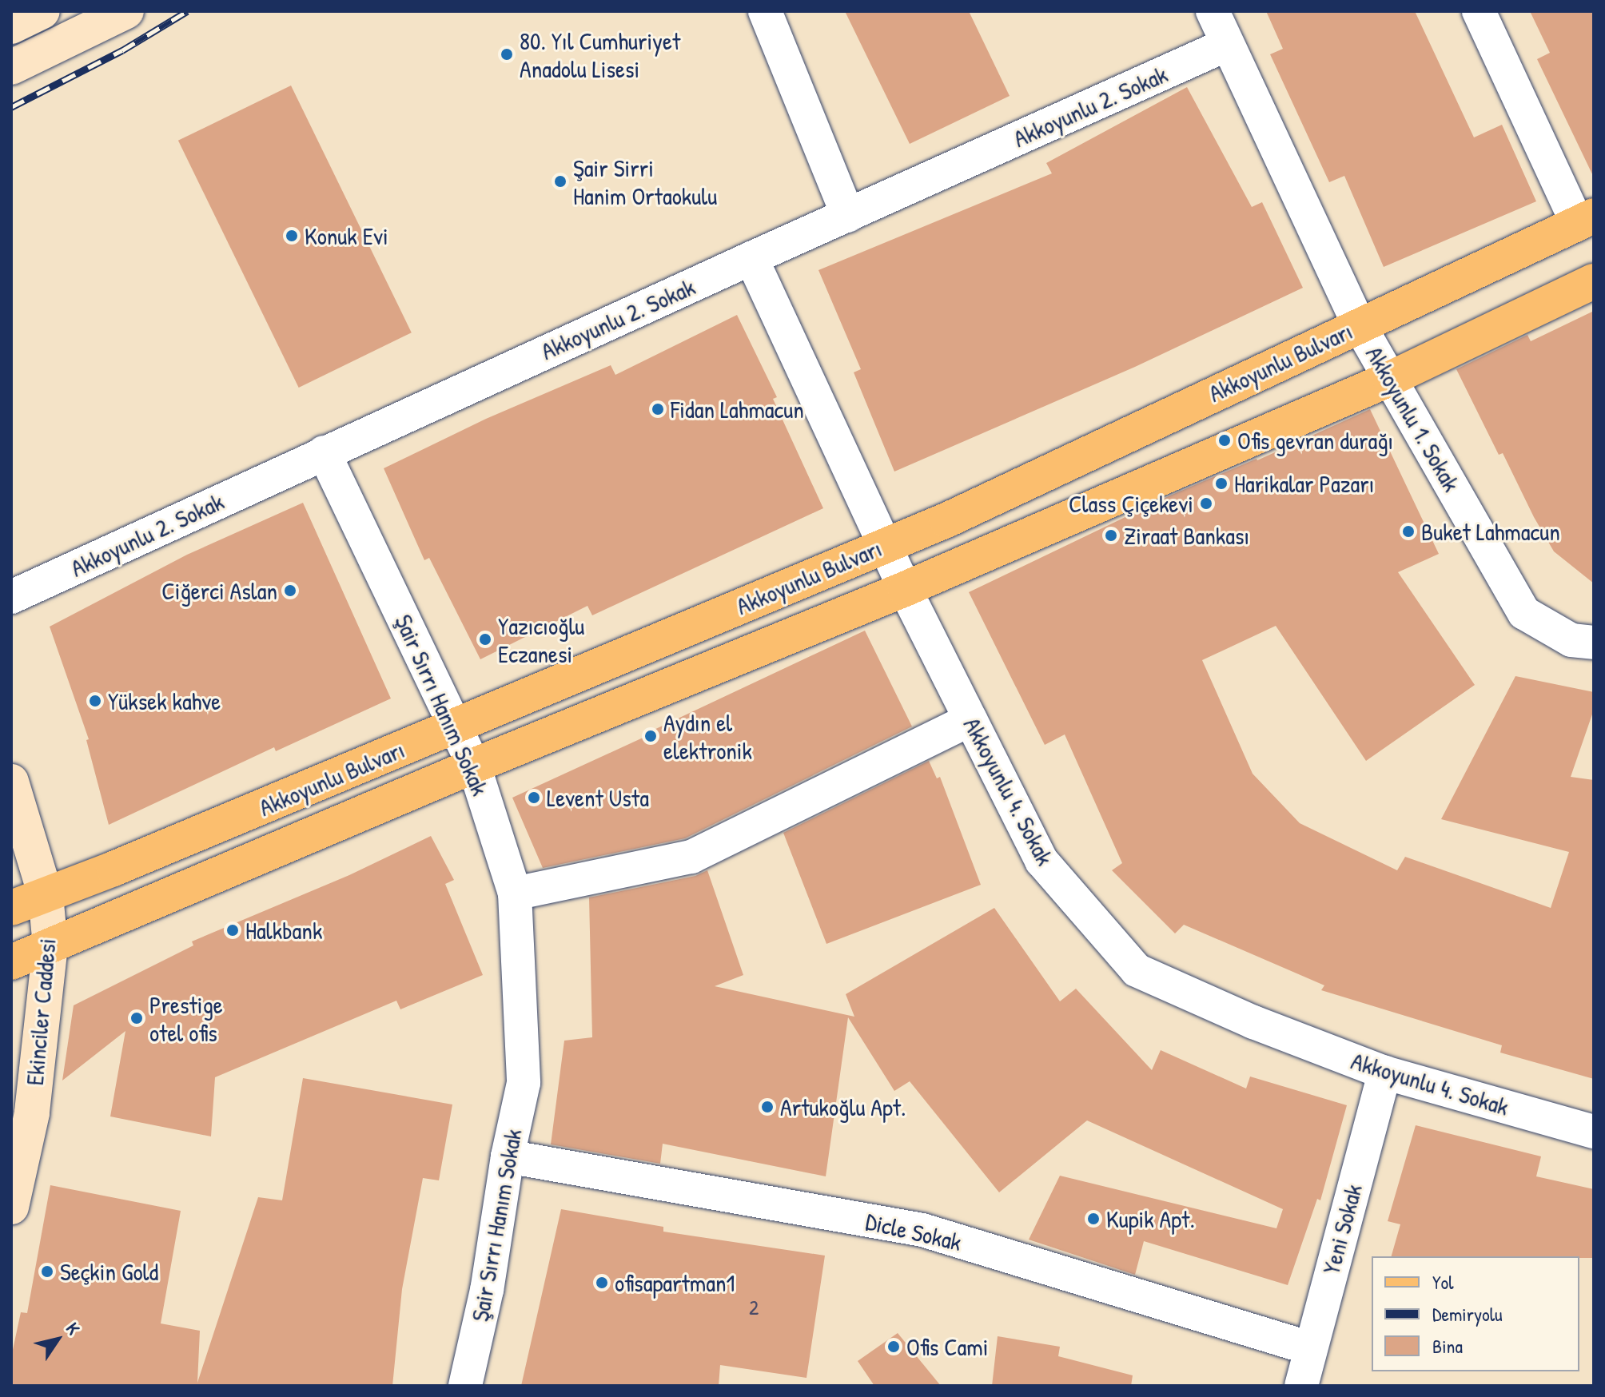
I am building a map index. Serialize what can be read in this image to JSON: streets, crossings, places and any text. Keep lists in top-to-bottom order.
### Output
{
  "streets": {
    "main road": ["Akkoyunlu Bulvarı", "Ekinciler Caddesi"],
    "street": [
      "Akkoyunlu 2. Sokak",
      "Akkoyunlu 1. Sokak",
      "Şair Sırrı Hanım Sokak",
      "Akkoyunlu 4. Sokak",
      "Yeni Sokak",
      "Dicle Sokak"
    ]
  },
  "crossings": [
    ["Akkoyunlu 2. Sokak", "Akkoyunlu 1. Sokak"],
    ["Akkoyunlu 2. Sokak", "Şair Sırrı Hanım Sokak"],
    ["Akkoyunlu 2. Sokak", "Akkoyunlu 4. Sokak"],
    ["Akkoyunlu Bulvarı", "Akkoyunlu 1. Sokak"],
    ["Akkoyunlu Bulvarı", "Şair Sırrı Hanım Sokak"],
    ["Akkoyunlu Bulvarı", "Akkoyunlu 4. Sokak"],
    ["Akkoyunlu Bulvarı", "Ekinciler Caddesi"],
    ["Şair Sırrı Hanım Sokak", "Dicle Sokak"],
    ["Akkoyunlu 4. Sokak", "Yeni Sokak"],
    ["Yeni Sokak", "Dicle Sokak"]
  ],
  "places": [
    "80. Yıl Cumhuriyet Anadolu Lisesi",
    "Şair Sirri Hanim Ortaokulu",
    "Konuk Evi",
    "Fidan Lahmacun",
    "Ofis gevran durağı",
    "Harikalar Pazarı",
    "Class Çiçekevi",
    "Buket Lahmacun",
    "Ziraat Bankası",
    "Ciğerci Aslan",
    "Yazıcıoğlu Eczanesi",
    "Yüksek kahve",
    "Aydın el elektronik",
    "Levent Usta",
    "Halkbank",
    "Prestige otel ofis",
    "Artukoğlu Apt.",
    "Kupik Apt.",
    "Seçkin Gold",
    "ofisapartman1",
    "Ofis Cami"
  ],
  "house_numbers": ["2"],
  "legend": ["Yol", "Demiryolu", "Bina"],
  "north": "top right"
}
